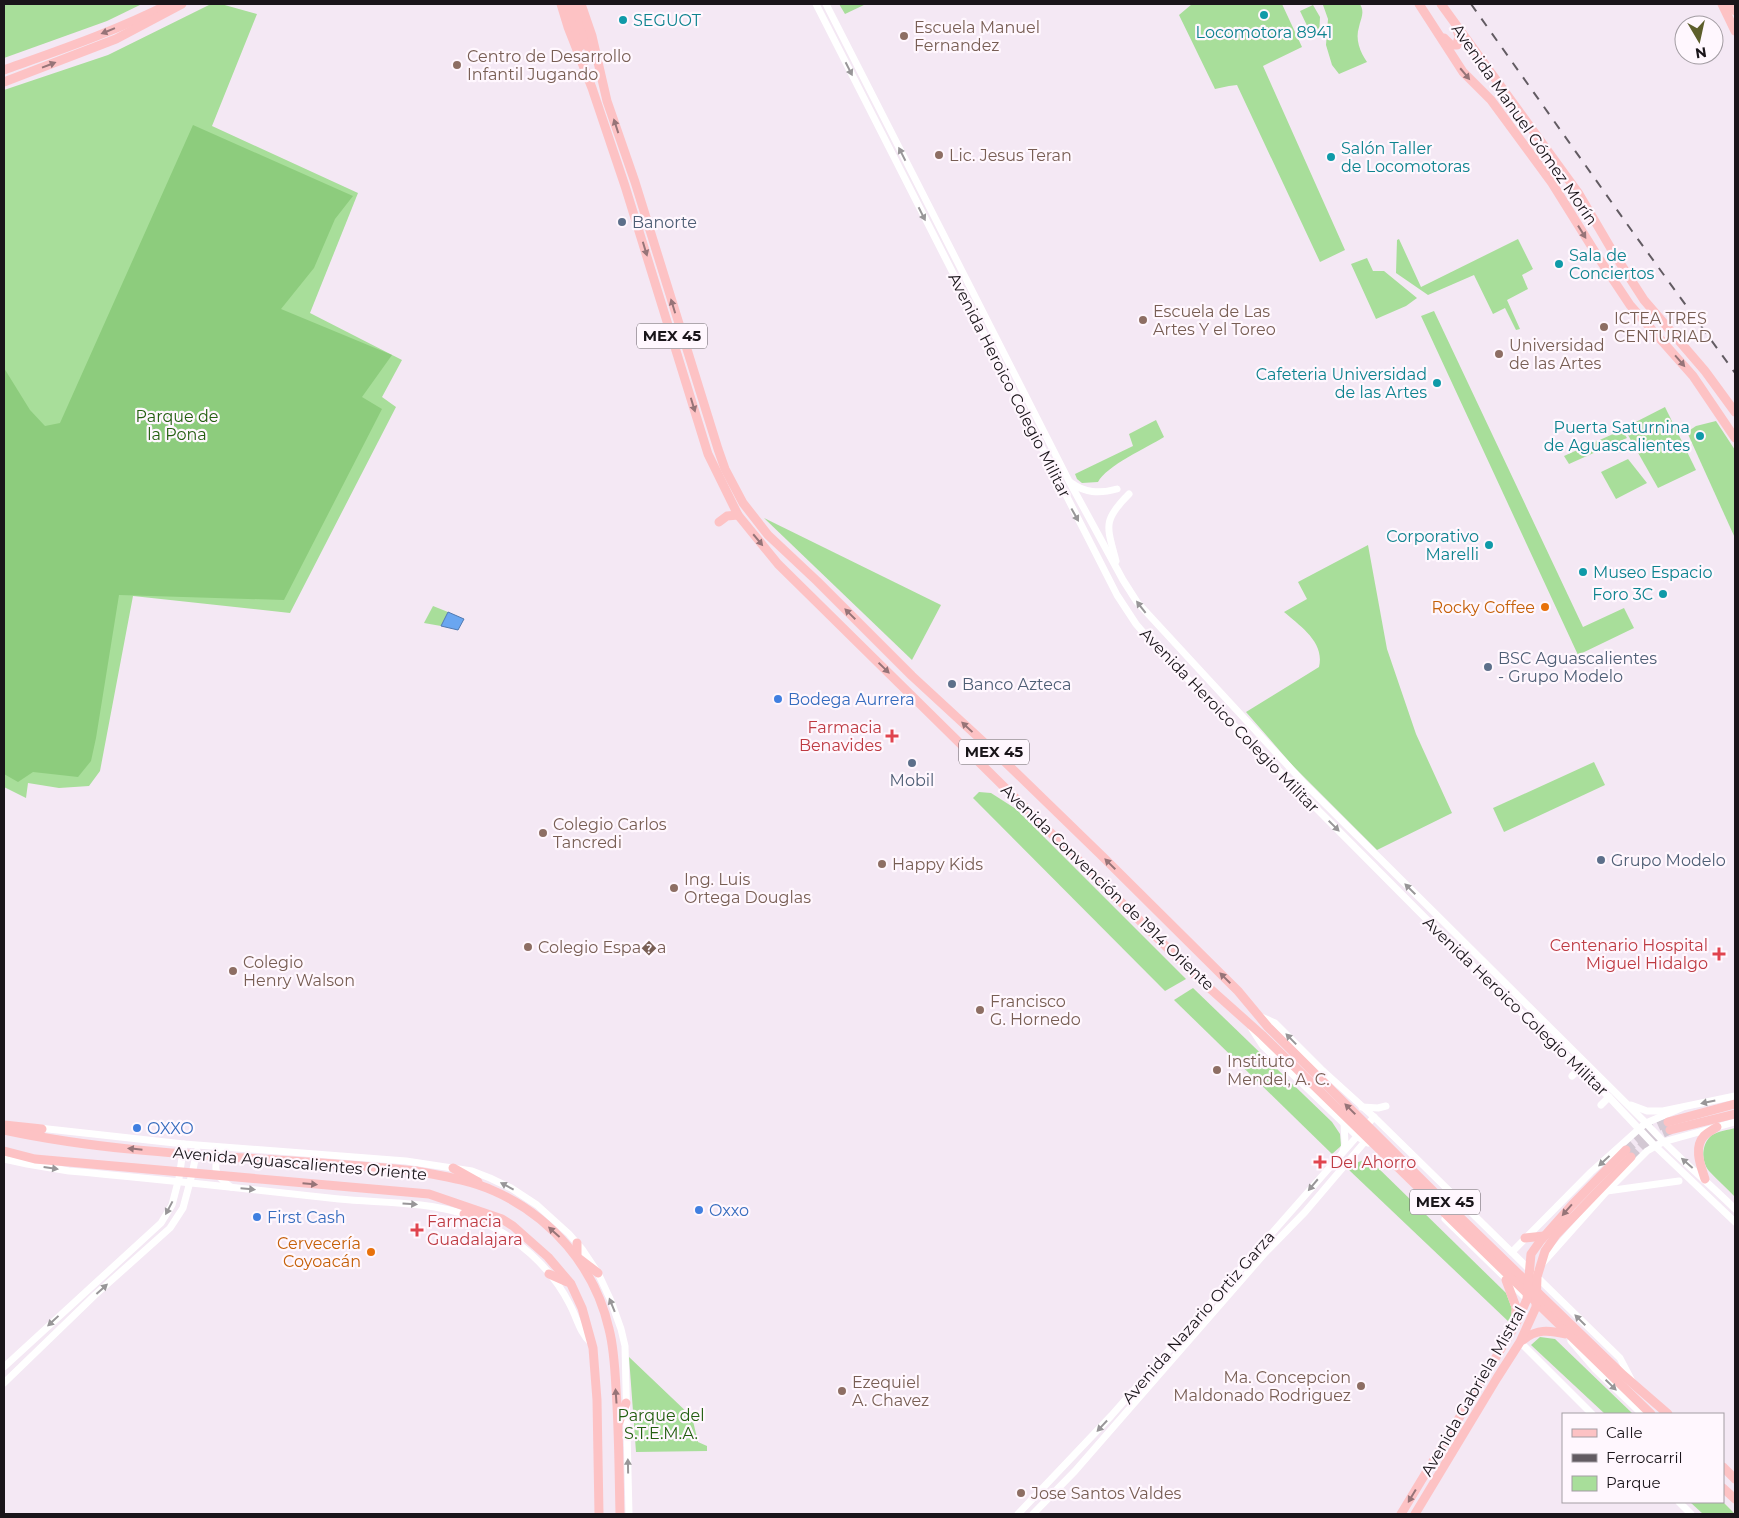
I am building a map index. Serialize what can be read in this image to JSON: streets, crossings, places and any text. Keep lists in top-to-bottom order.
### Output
{
  "streets": {
    "main road": [
      "Avenida Manuel Gómez Morín",
      "MEX 45",
      "Avenida Convención de 1914 Oriente",
      "Avenida Aguascalientes Oriente",
      "Avenida Gabriela Mistral"
    ],
    "street": ["Avenida Heroico Colegio Militar", "Avenida Nazario Ortiz Garza"]
  },
  "crossings": [
    ["Avenida Convención de 1914 Oriente", "Avenida Nazario Ortiz Garza"],
    ["Avenida Convención de 1914 Oriente", "Avenida Gabriela Mistral"]
  ],
  "parks": ["Parque de la Pona", "Parque del S.T.E.M.A."],
  "places": {
    "other": [
      "Locomotora 8941",
      "SEGUOT",
      "Escuela Manuel Fernandez",
      "Centro de Desarrollo Infantil Jugando",
      "Lic. Jesus Teran",
      "Salón Taller de Locomotoras",
      "Banorte",
      "Sala de Conciertos",
      "Escuela de Las Artes Y el Toreo",
      "ICTEA TRES CENTURIAD",
      "Universidad de las Artes",
      "Cafeteria Universidad de las Artes",
      "Puerta Saturnina de Aguascalientes",
      "Corporativo Marelli",
      "Museo Espacio",
      "Foro 3C",
      "Rocky Coffee",
      "BSC Aguascalientes - Grupo Modelo",
      "Banco Azteca",
      "Bodega Aurrera",
      "Mobil",
      "Colegio Carlos Tancredi",
      "Grupo Modelo",
      "Happy Kids",
      "Ing. Luis Ortega Douglas",
      "Colegio Espa�a",
      "Colegio Henry Walson",
      "Francisco G. Hornedo",
      "Instituto Mendel, A. C.",
      "OXXO",
      "Oxxo",
      "First Cash",
      "Cervecería Coyoacán",
      "Ma. Concepcion Maldonado Rodriguez",
      "Ezequiel A. Chavez",
      "Jose Santos Valdes"
    ],
    "health": [
      "Farmacia Benavides",
      "Centenario Hospital Miguel Hidalgo",
      "Del Ahorro",
      "Farmacia Guadalajara"
    ]
  },
  "legend": ["Calle", "Ferrocarril", "Parque"],
  "north": "bottom"
}
